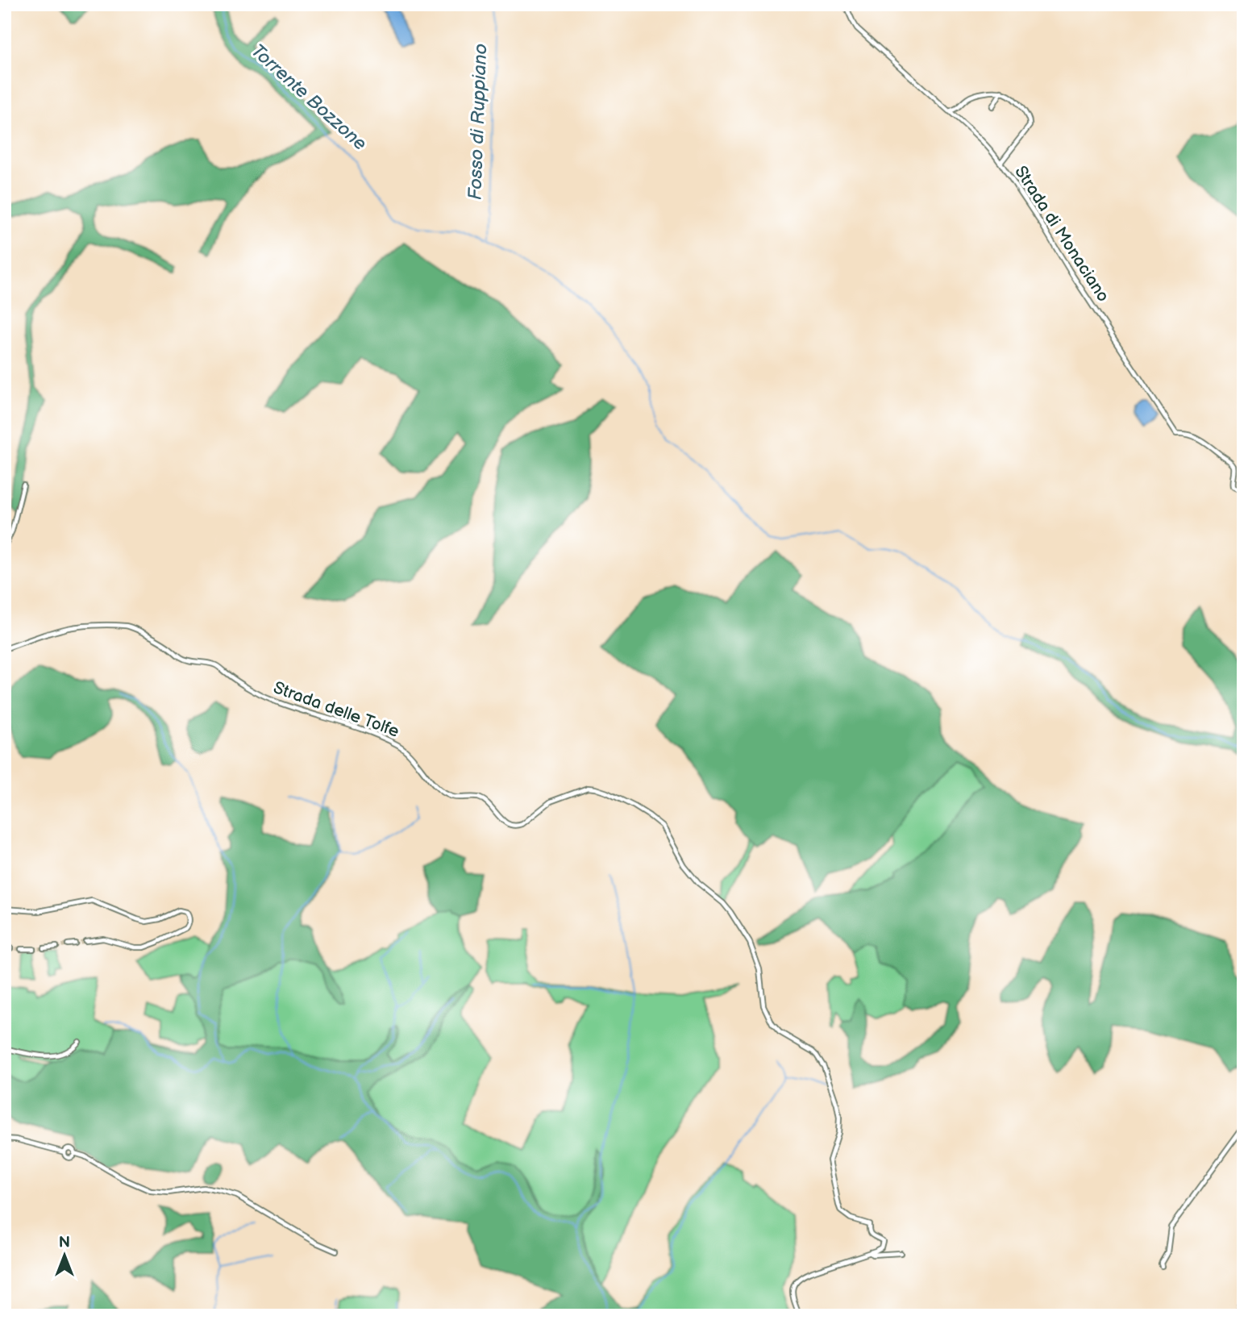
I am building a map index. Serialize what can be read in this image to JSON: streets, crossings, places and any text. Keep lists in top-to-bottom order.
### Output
{
  "streets": {
    "street": ["Strada di Monaciano", "Strada delle Tolfe"]
  },
  "water": ["Torrente Bozzone", "Fosso di Ruppiano"],
  "north": "top"
}
